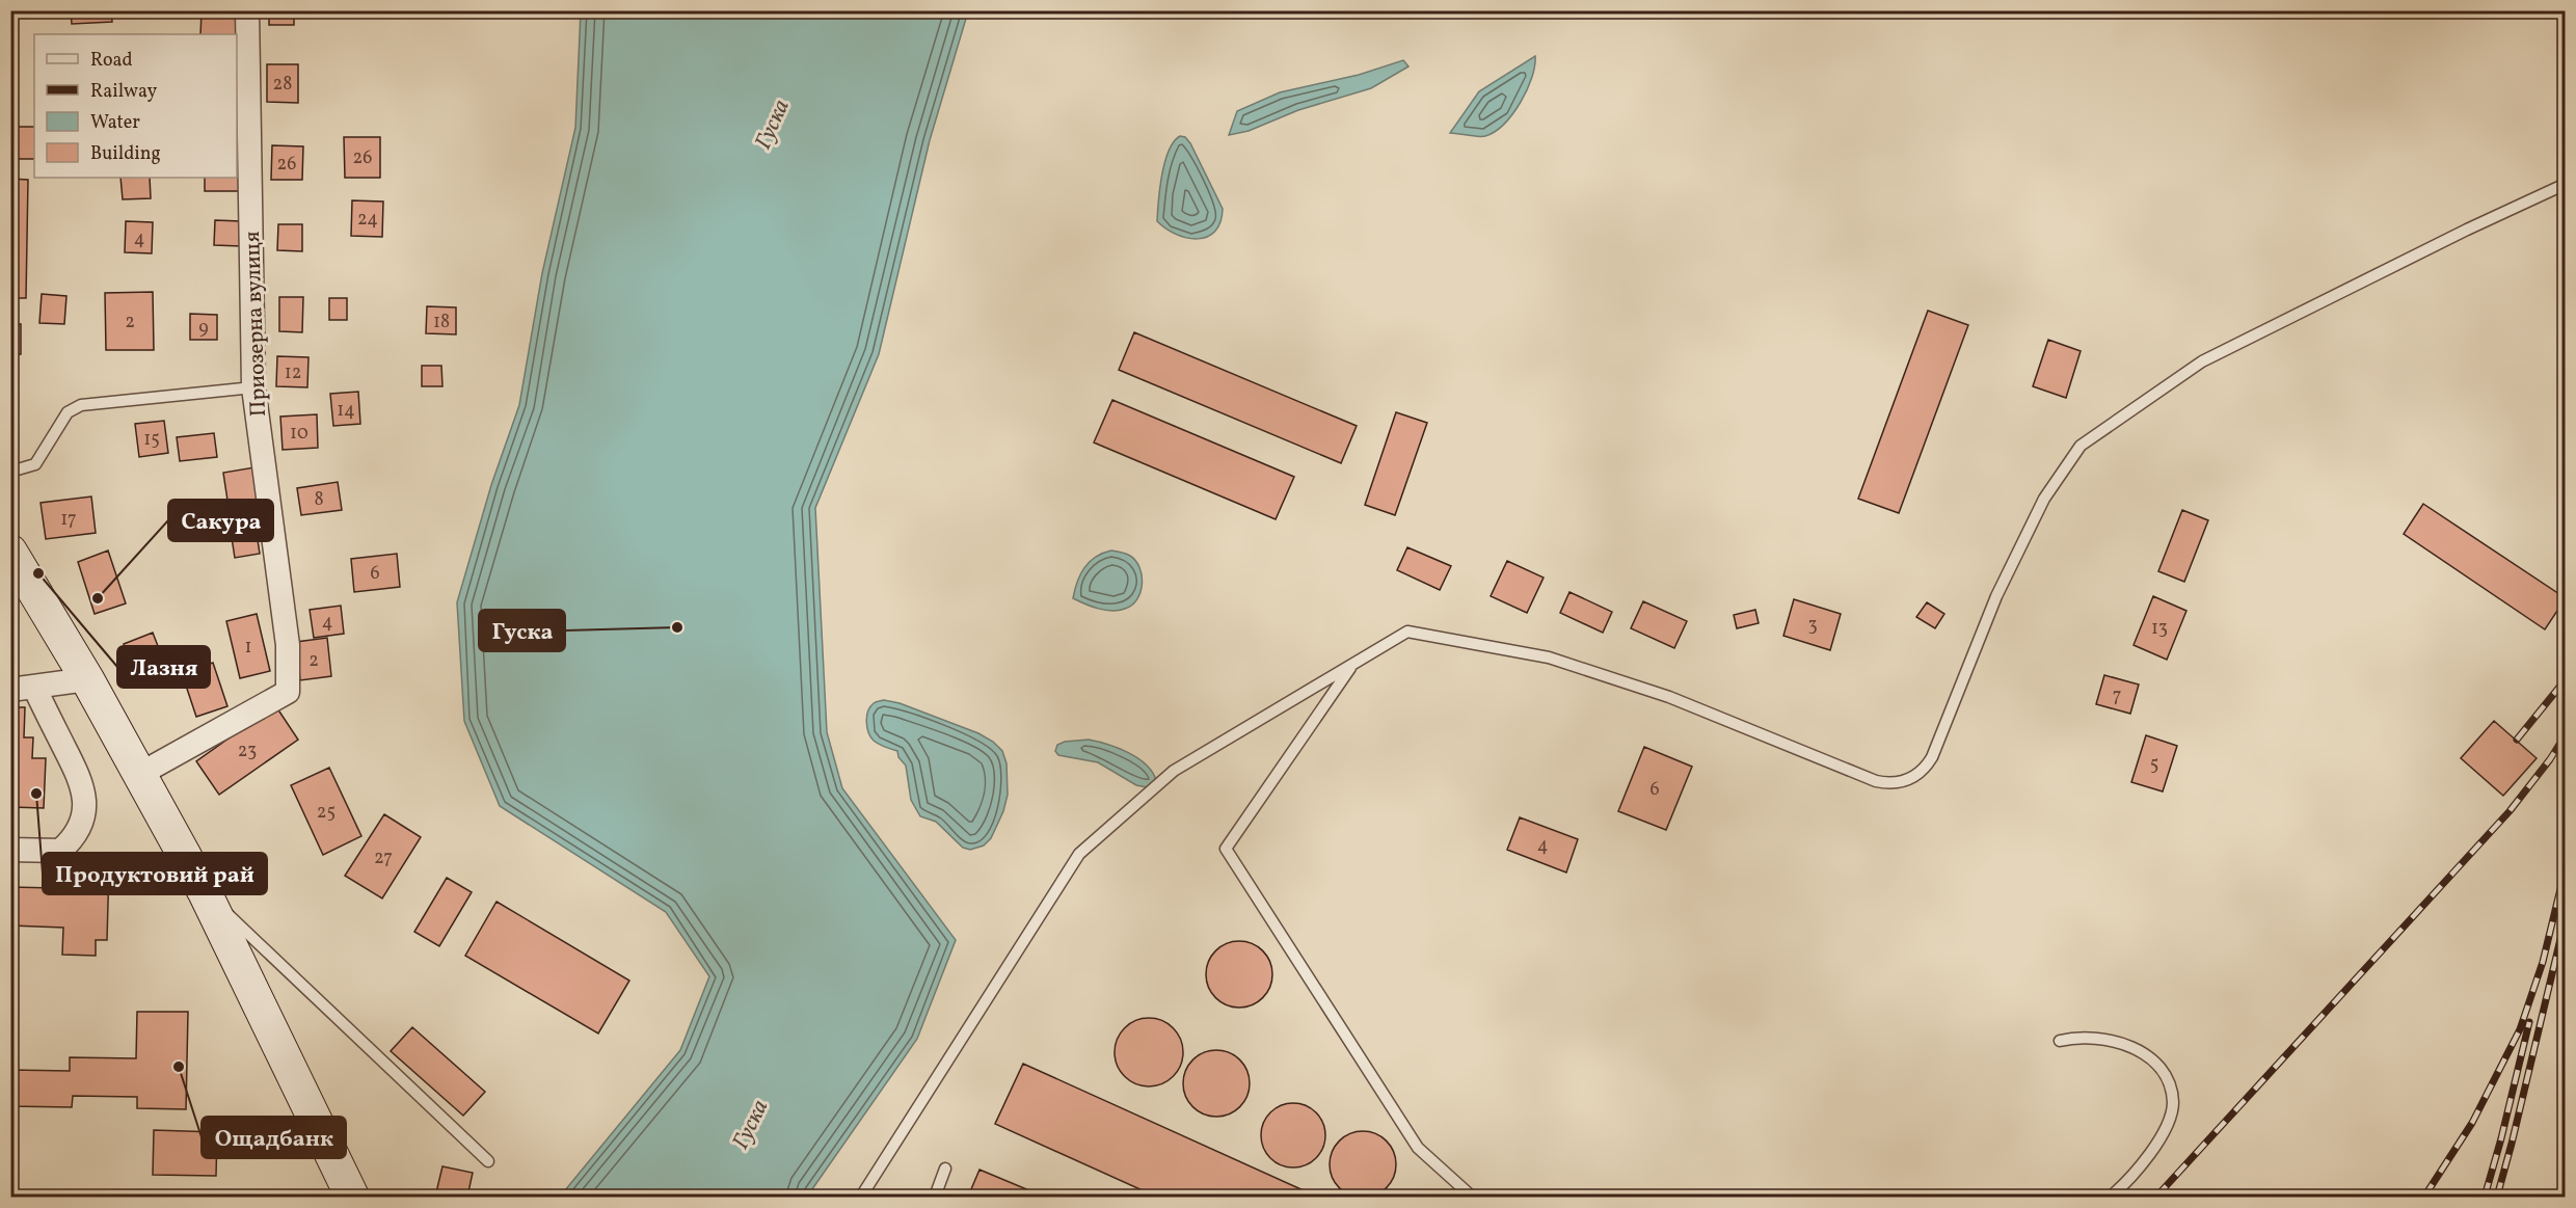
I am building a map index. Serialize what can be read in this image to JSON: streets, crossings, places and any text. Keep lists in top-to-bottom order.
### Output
{
  "streets": {
    "street": ["Приозерна вулиця"]
  },
  "water": ["Гуска"],
  "places": [
    "Лазня",
    "Сакура",
    "Гуска",
    "Продуктовий рай",
    "Ощадбанк"
  ],
  "house_numbers": [
    "28",
    "26",
    "26",
    "24",
    "4",
    "2",
    "18",
    "9",
    "12",
    "14",
    "10",
    "15",
    "8",
    "17",
    "6",
    "4",
    "3",
    "13",
    "1",
    "2",
    "7",
    "23",
    "5",
    "6",
    "25",
    "4",
    "27"
  ],
  "legend": [
    "Road",
    "Railway",
    "Water",
    "Building"
  ]
}
